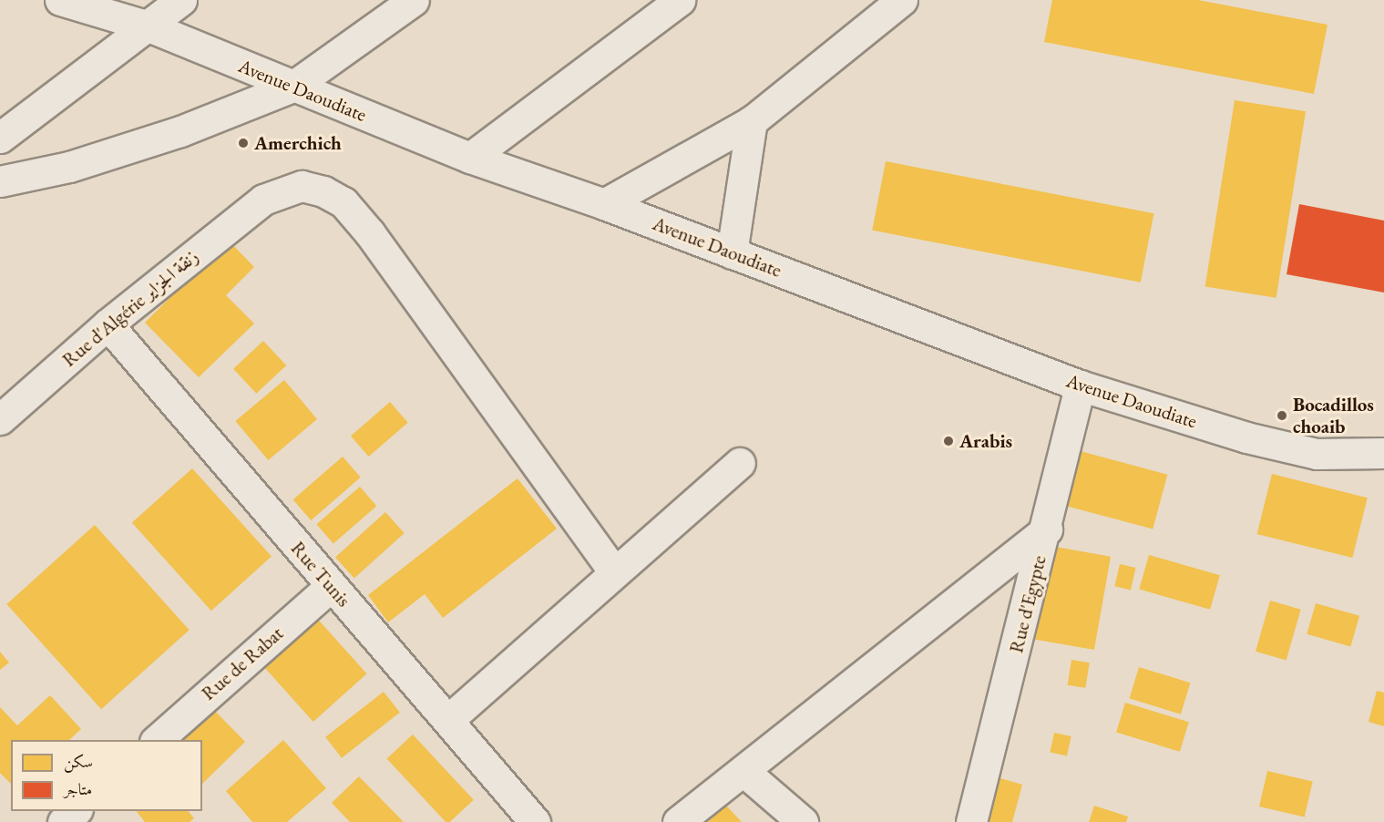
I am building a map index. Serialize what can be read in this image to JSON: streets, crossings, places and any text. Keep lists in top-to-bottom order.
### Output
{
  "streets": {
    "street": [
      "Avenue Daoudiate",
      "Rue d'Algérie زنقة الجزاير",
      "Rue Tunis",
      "Rue d'Egypte",
      "Rue de Rabat"
    ]
  },
  "crossings": [
    ["Avenue Daoudiate", "Rue d'Egypte"],
    ["Rue d'Algérie زنقة الجزاير", "Rue Tunis"],
    ["Rue Tunis", "Rue de Rabat"]
  ],
  "places": ["Amerchich", "Bocadillos choaib", "Arabis"],
  "legend": ["سكن", "متاجر"]
}
